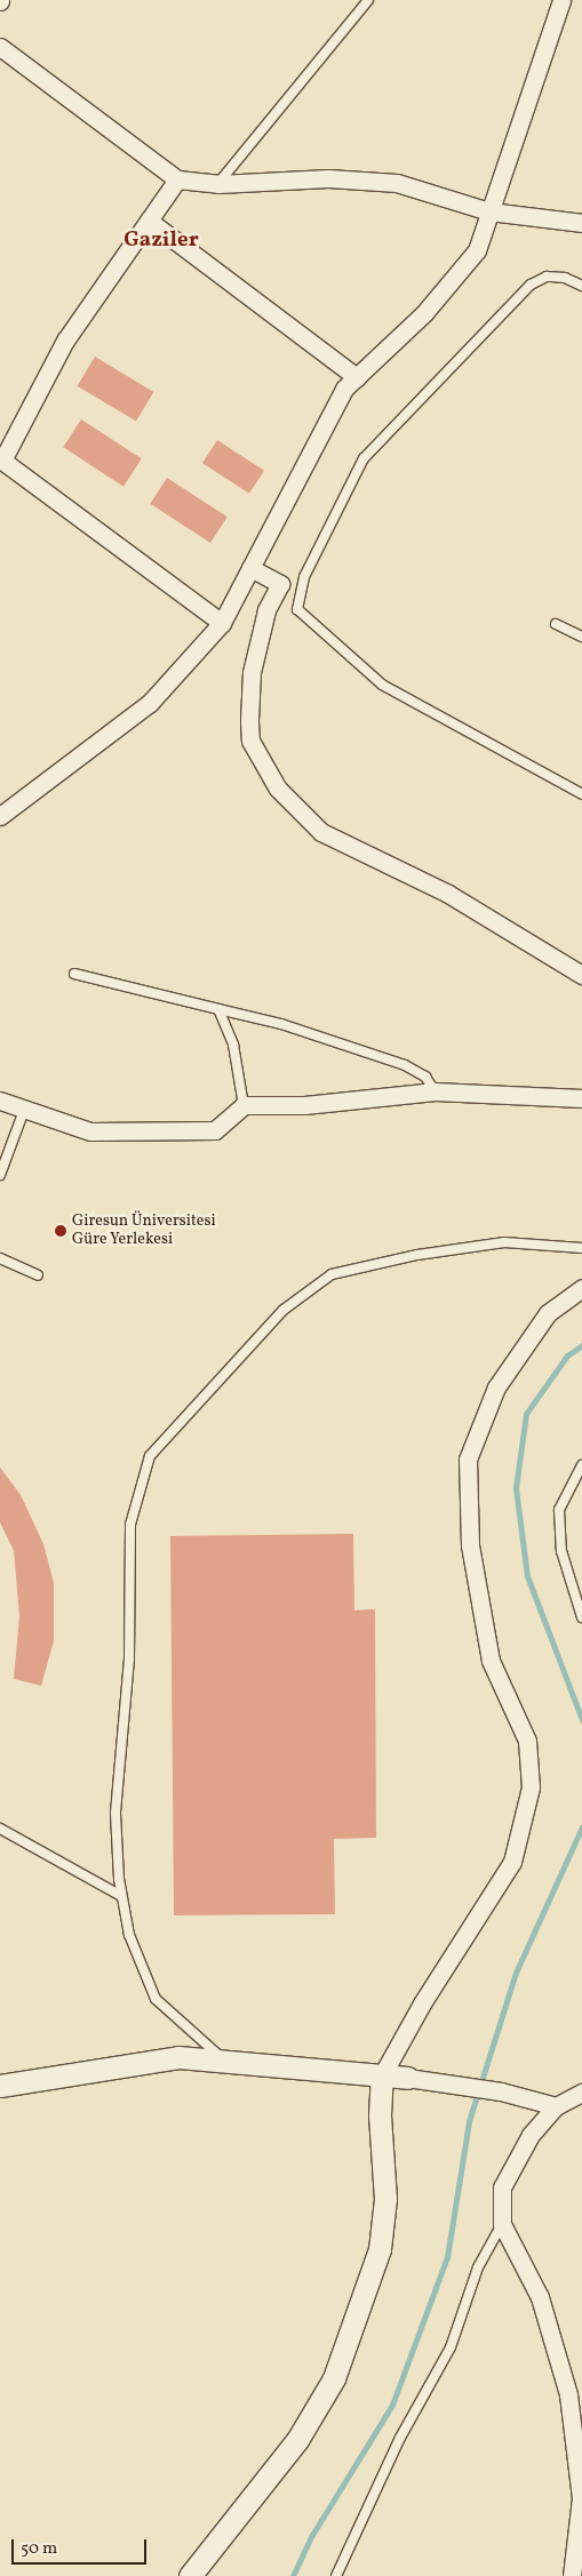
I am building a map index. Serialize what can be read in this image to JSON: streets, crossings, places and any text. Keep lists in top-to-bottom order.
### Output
{
  "districts": ["Gaziler"],
  "places": ["Giresun Üniversitesi Güre Yerlekesi"],
  "scale_bar": "50 m"
}
